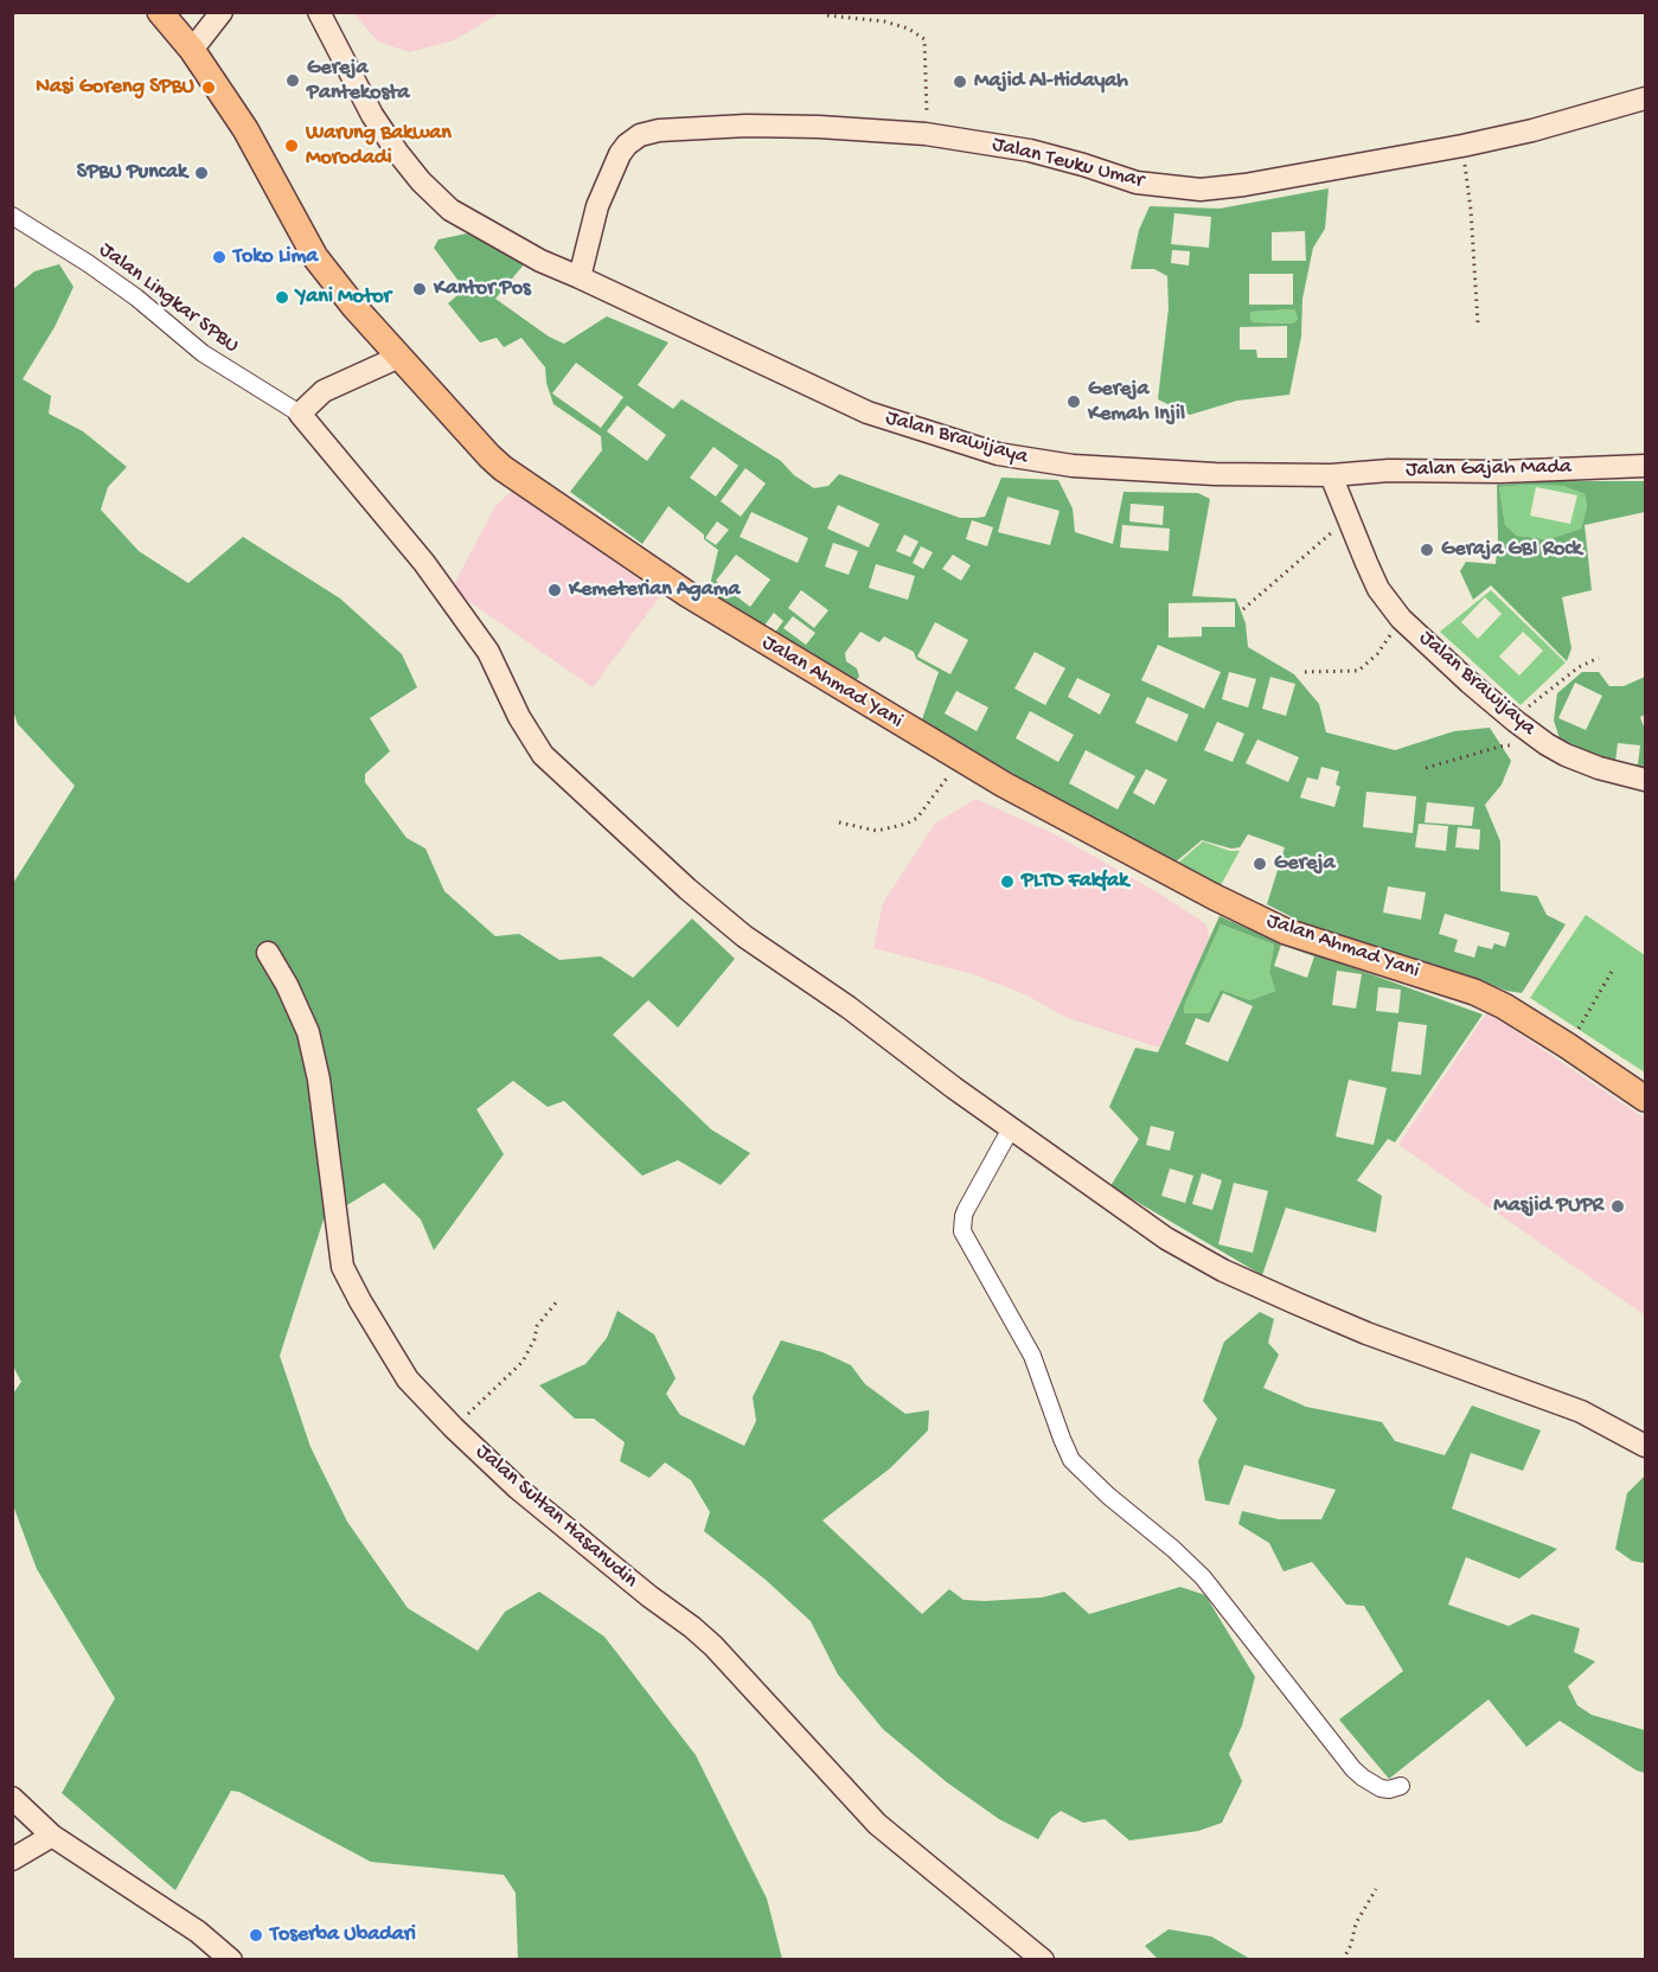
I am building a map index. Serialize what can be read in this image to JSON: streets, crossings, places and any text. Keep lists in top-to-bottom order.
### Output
{
  "streets": {
    "main road": [
      "Jalan Teuku Umar",
      "Jalan Brawijaya",
      "Jalan Gajah Mada",
      "Jalan Ahmad Yani",
      "Jalan Sultan Hasanudin"
    ],
    "street": ["Jalan Lingkar SPBU"]
  },
  "crossings": [
    ["Jalan Teuku Umar", "Jalan Brawijaya"],
    ["Jalan Brawijaya", "Jalan Gajah Mada"]
  ],
  "places": [
    "Gereja Pantekosta",
    "Majid Al-Hidayah",
    "Nasi Goreng SPBU",
    "Warung Bakwan Morodadi",
    "SPBU Puncak",
    "Toko Lima",
    "Kantor Pos",
    "Yani Motor",
    "Gereja Kemah Injil",
    "Geraja GBI Rock",
    "Kemeterian Agama",
    "Gereja",
    "PLTD Fakfak",
    "Masjid PUPR",
    "Toserba Ubadari"
  ]
}
